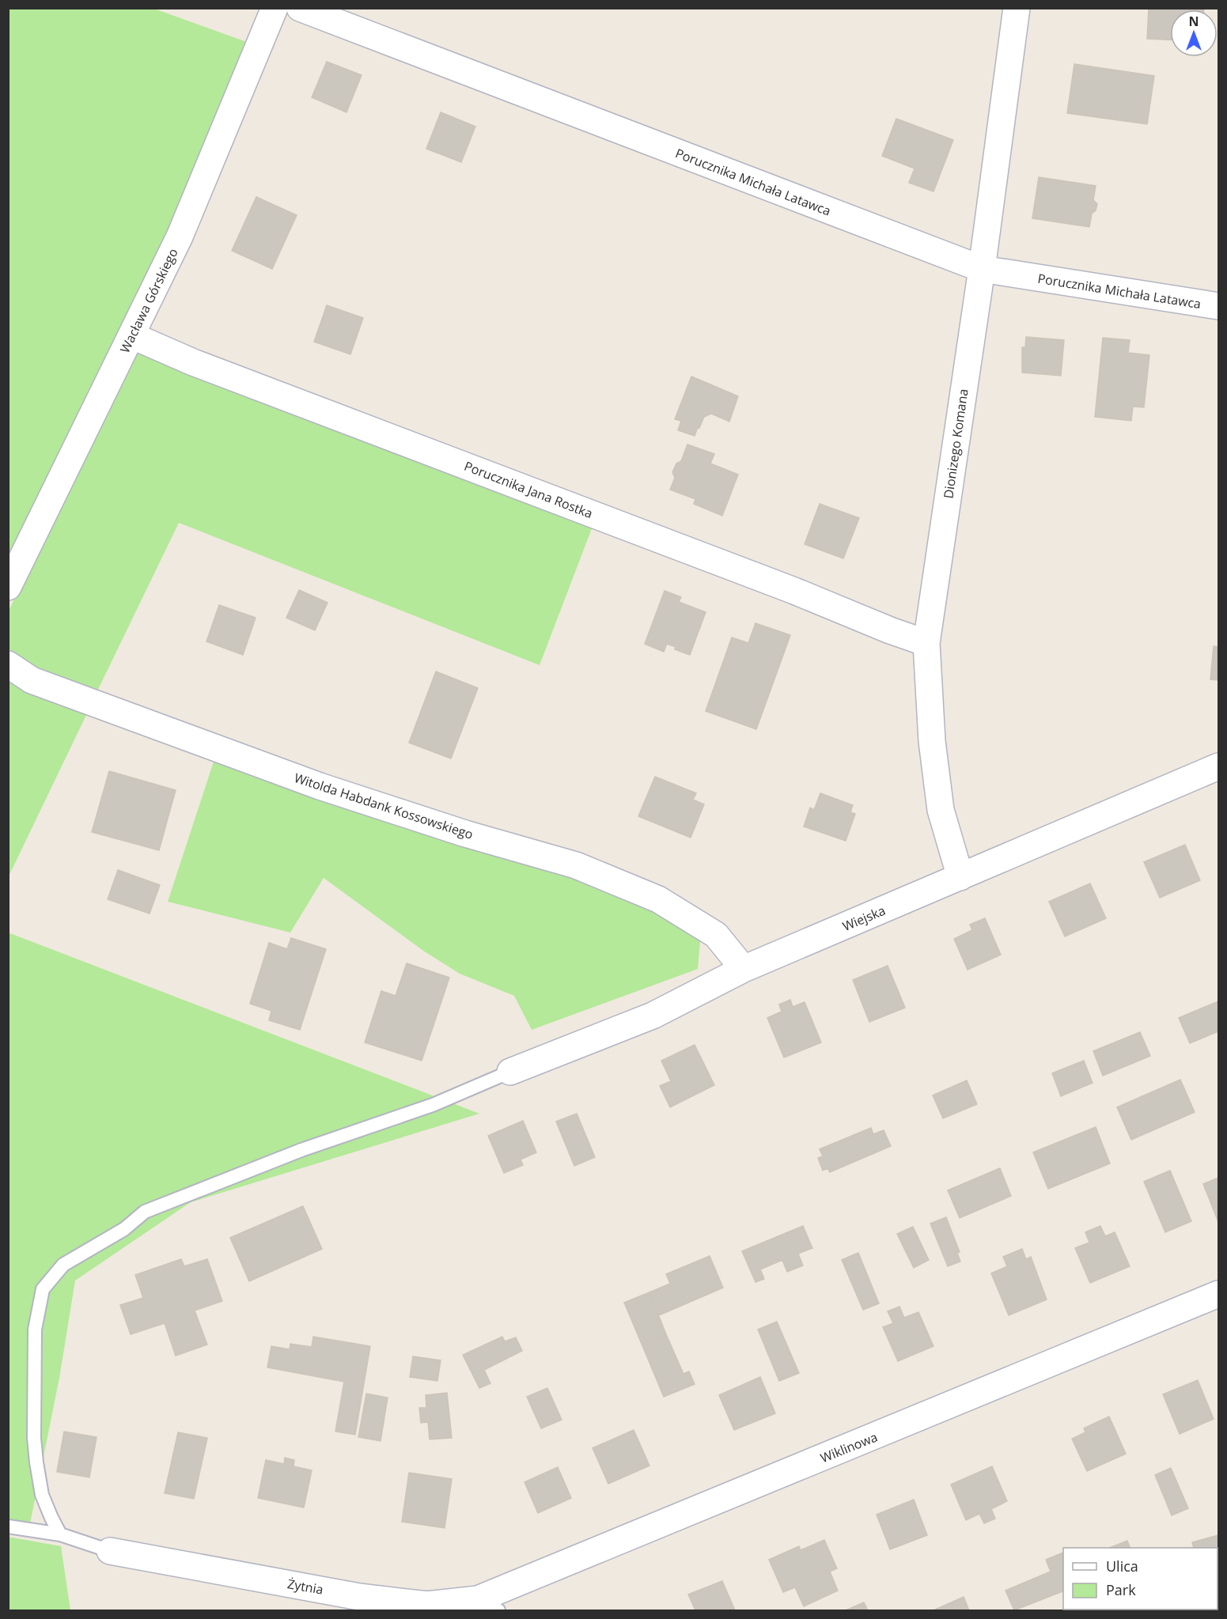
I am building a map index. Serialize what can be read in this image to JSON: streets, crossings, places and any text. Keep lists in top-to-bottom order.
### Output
{
  "streets": {
    "street": [
      "Porucznika Michała Latawca",
      "Wacława Górskiego",
      "Dionizego Komana",
      "Porucznika Jana Rostka",
      "Witolda Habdank Kossowskiego",
      "Wiejska",
      "Wiklinowa",
      "Żytnia"
    ]
  },
  "crossings": [
    ["Porucznika Michała Latawca", "Dionizego Komana"],
    ["Wacława Górskiego", "Porucznika Jana Rostka"],
    ["Dionizego Komana", "Porucznika Jana Rostka"],
    ["Dionizego Komana", "Wiejska"],
    ["Witolda Habdank Kossowskiego", "Wiejska"],
    ["Wiklinowa", "Żytnia"]
  ],
  "legend": ["Ulica", "Park"],
  "north": "top"
}
